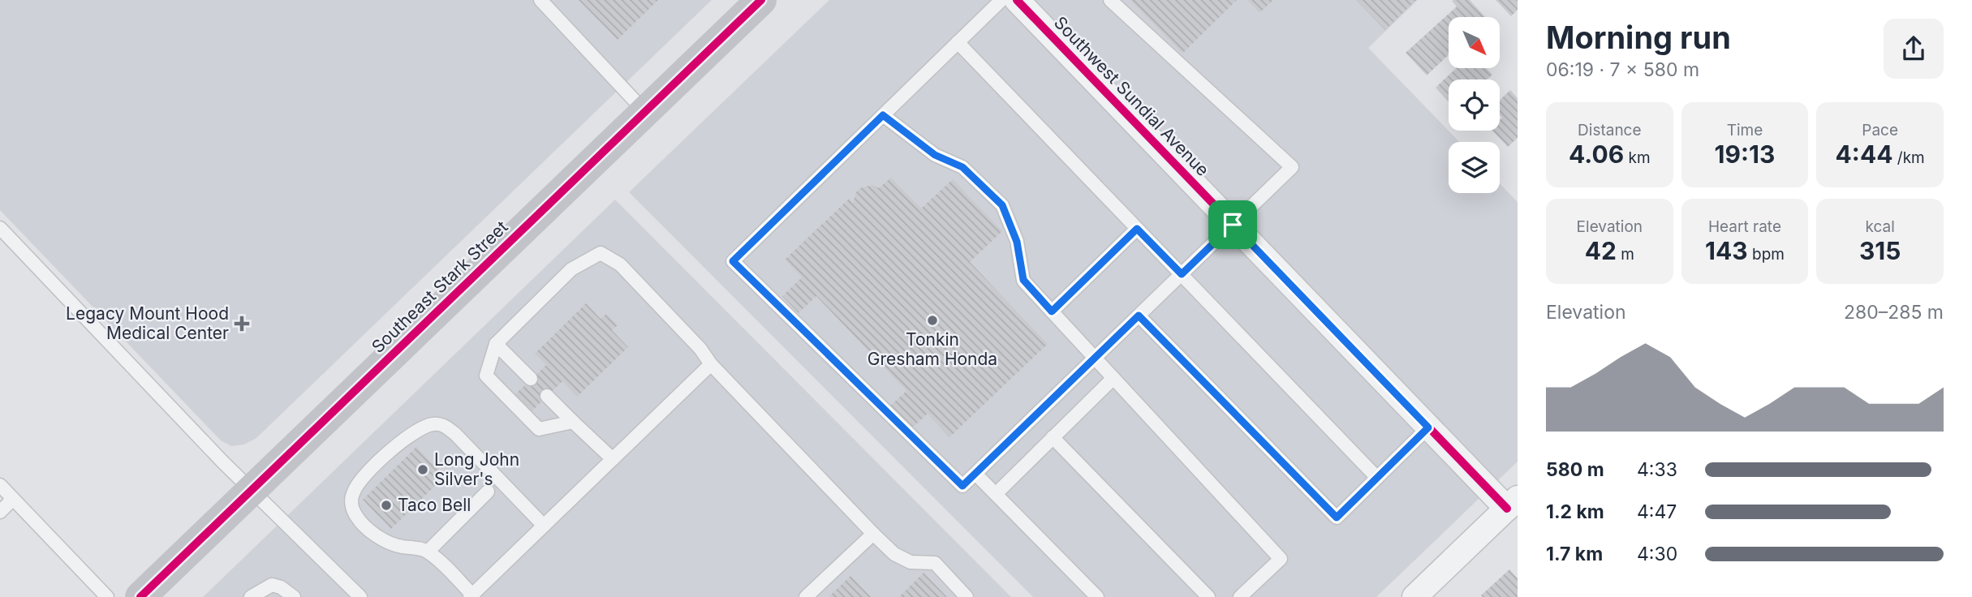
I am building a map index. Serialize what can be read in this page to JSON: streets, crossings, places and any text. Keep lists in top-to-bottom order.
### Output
{
  "streets": {
    "main road": ["Southeast Stark Street"],
    "street": ["Southwest Sundial Avenue"]
  },
  "places": {
    "other": ["Tonkin Gresham Honda", "Long John Silver's", "Taco Bell"],
    "health": ["Legacy Mount Hood Medical Center"]
  },
  "north": "bottom right",
  "page": {
    "heading": ["Morning run", "06:19 · 7 × 580 m"],
    "stats": [
      ["Distance", "4.06 km"],
      ["Time", "19:13"],
      ["Pace", "4:44 /km"],
      ["Elevation", "42 m"],
      ["Heart rate", "143 bpm"],
      ["kcal", "315"]
    ],
    "chart": ["Elevation", "280–285 m"],
    "list": [
      {
        "name": "580 m",
        "note": "4:33"
      },
      {
        "name": "1.2 km",
        "note": "4:47"
      },
      {
        "name": "1.7 km",
        "note": "4:30"
      }
    ]
  }
}
